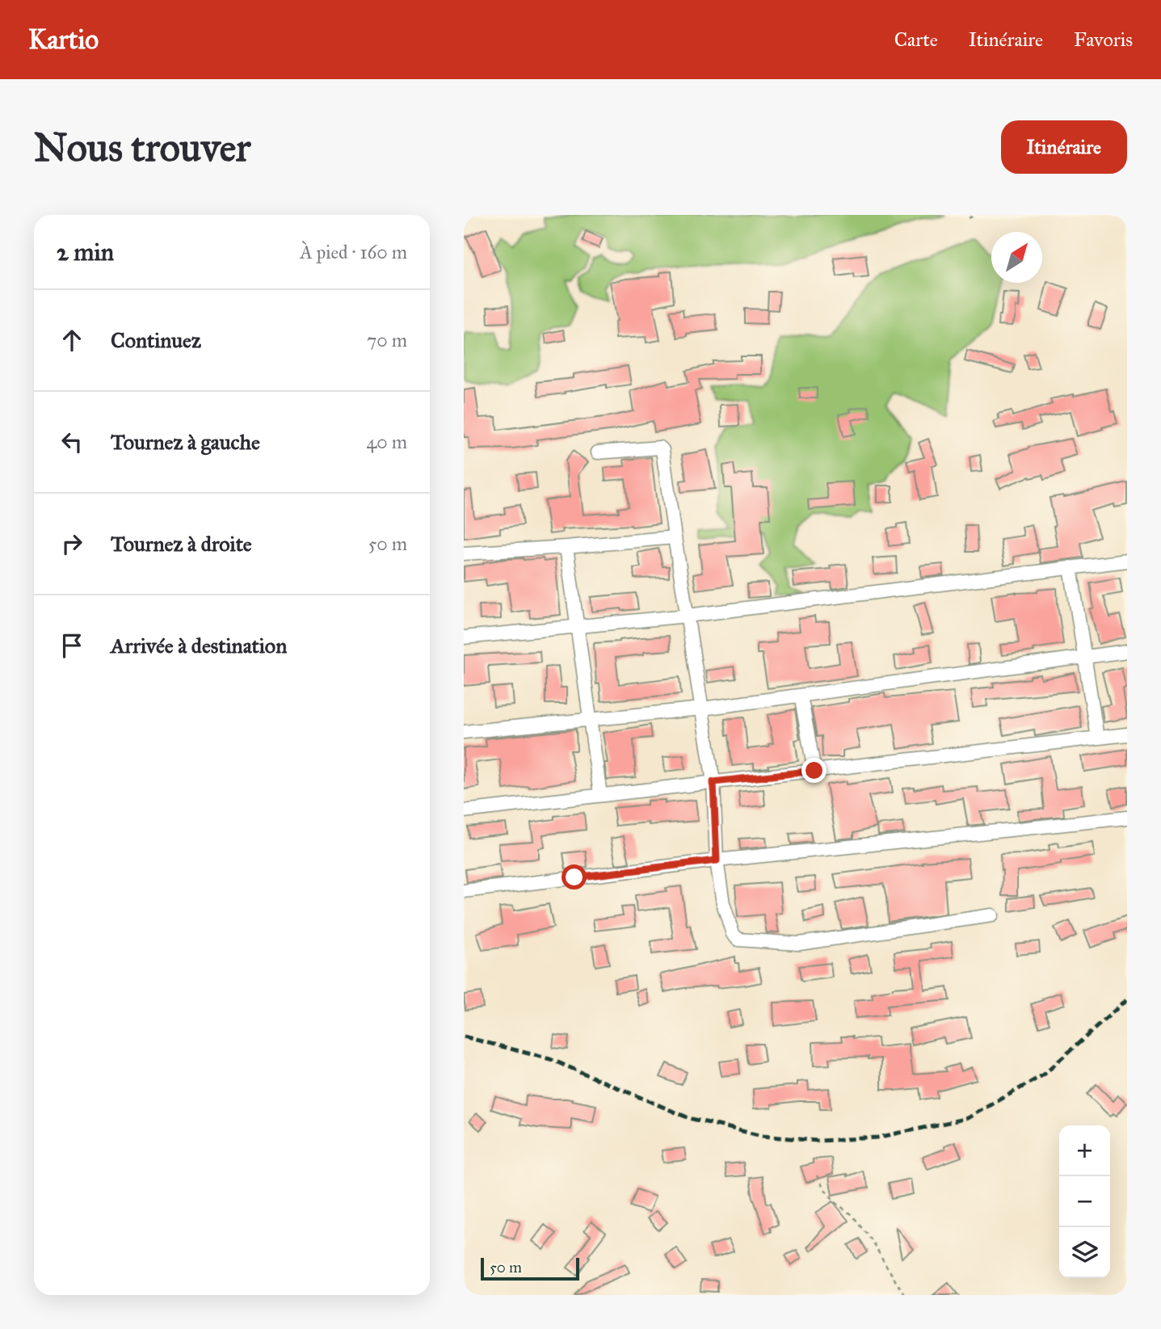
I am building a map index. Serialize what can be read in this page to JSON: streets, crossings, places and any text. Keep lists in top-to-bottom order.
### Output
{
  "scale_bar": "50 m",
  "north": "top right",
  "page": {
    "header": "Kartio",
    "nav": ["Carte", "Itinéraire", "Favoris"],
    "buttons": "Itinéraire",
    "title": "Nous trouver",
    "heading": ["2 min", "À pied · 160 m"],
    "list": [
      ["Continuez", "70 m"],
      ["Tournez à gauche", "40 m"],
      ["Tournez à droite", "50 m"],
      "Arrivée à destination"
    ],
    "map_buttons": ["+", "−"],
    "scale": "50 m"
  }
}
